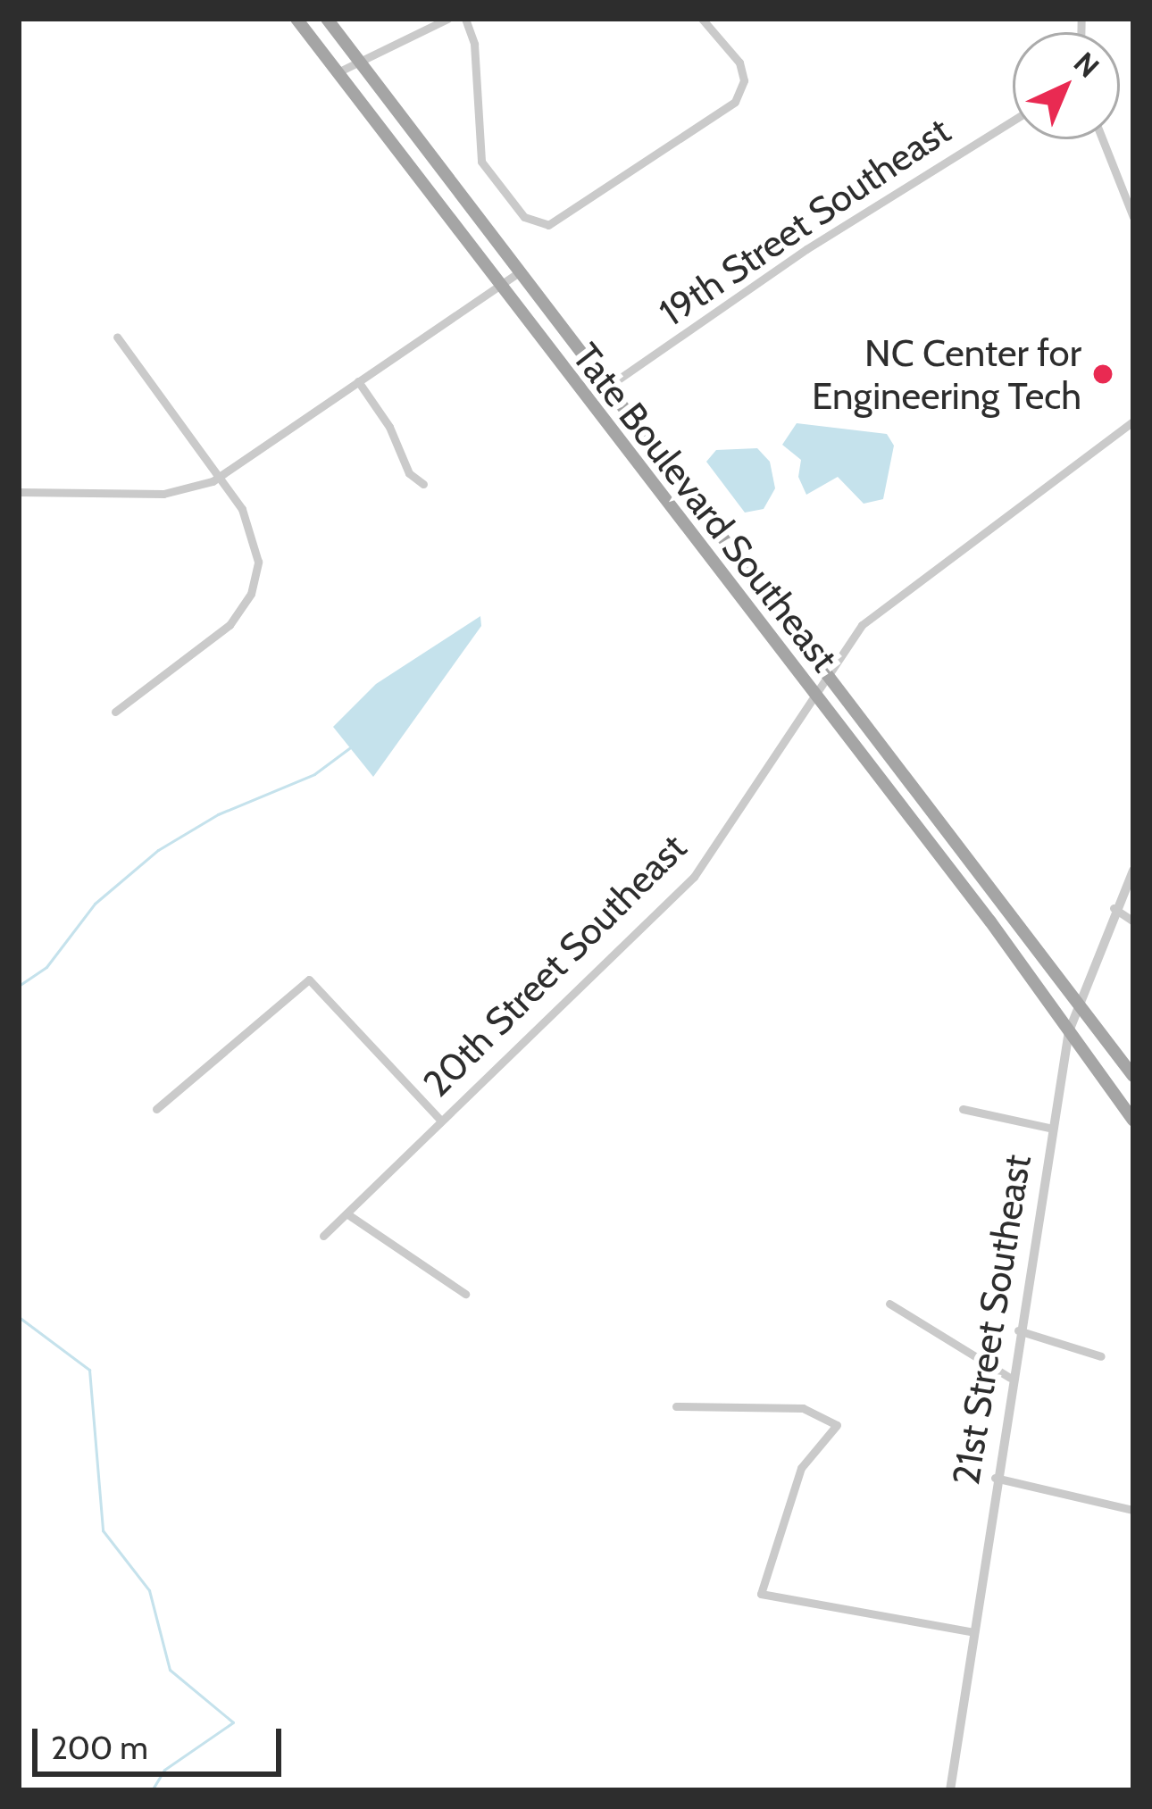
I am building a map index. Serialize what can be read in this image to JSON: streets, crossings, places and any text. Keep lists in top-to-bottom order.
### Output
{
  "streets": {
    "main road": ["Tate Boulevard Southeast"],
    "street": ["19th Street Southeast", "20th Street Southeast", "21st Street Southeast"]
  },
  "crossings": [
    ["19th Street Southeast", "Tate Boulevard Southeast"],
    ["Tate Boulevard Southeast", "20th Street Southeast"],
    ["Tate Boulevard Southeast", "21st Street Southeast"]
  ],
  "places": ["NC Center for Engineering Tech"],
  "scale_bar": "200 m",
  "north": "top right"
}
